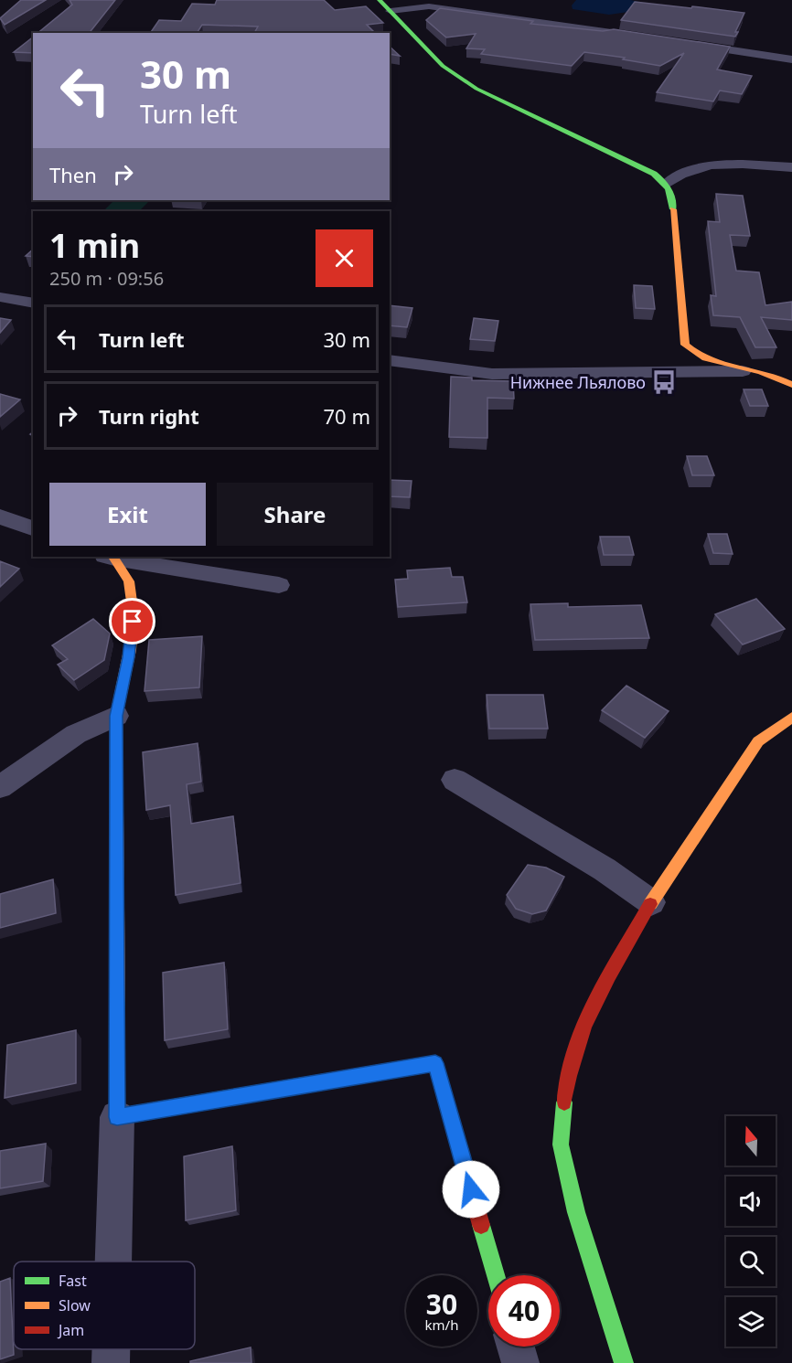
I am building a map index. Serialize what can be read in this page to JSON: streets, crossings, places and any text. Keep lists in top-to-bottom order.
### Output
{
  "places": {
    "bus stop": ["Нижнее Льялово"]
  },
  "legend": ["Fast", "Slow", "Jam"],
  "north": "top",
  "page": {
    "turn": ["30 m", "Turn left"],
    "then": "Then",
    "heading": ["1 min", "250 m · 09:56"],
    "list": [
      {
        "name": "Turn left",
        "value": "30 m"
      },
      {
        "name": "Turn right",
        "value": "70 m"
      }
    ],
    "buttons": ["Exit", "Share"],
    "speed": "30 km/h",
    "limit": "40"
  }
}
